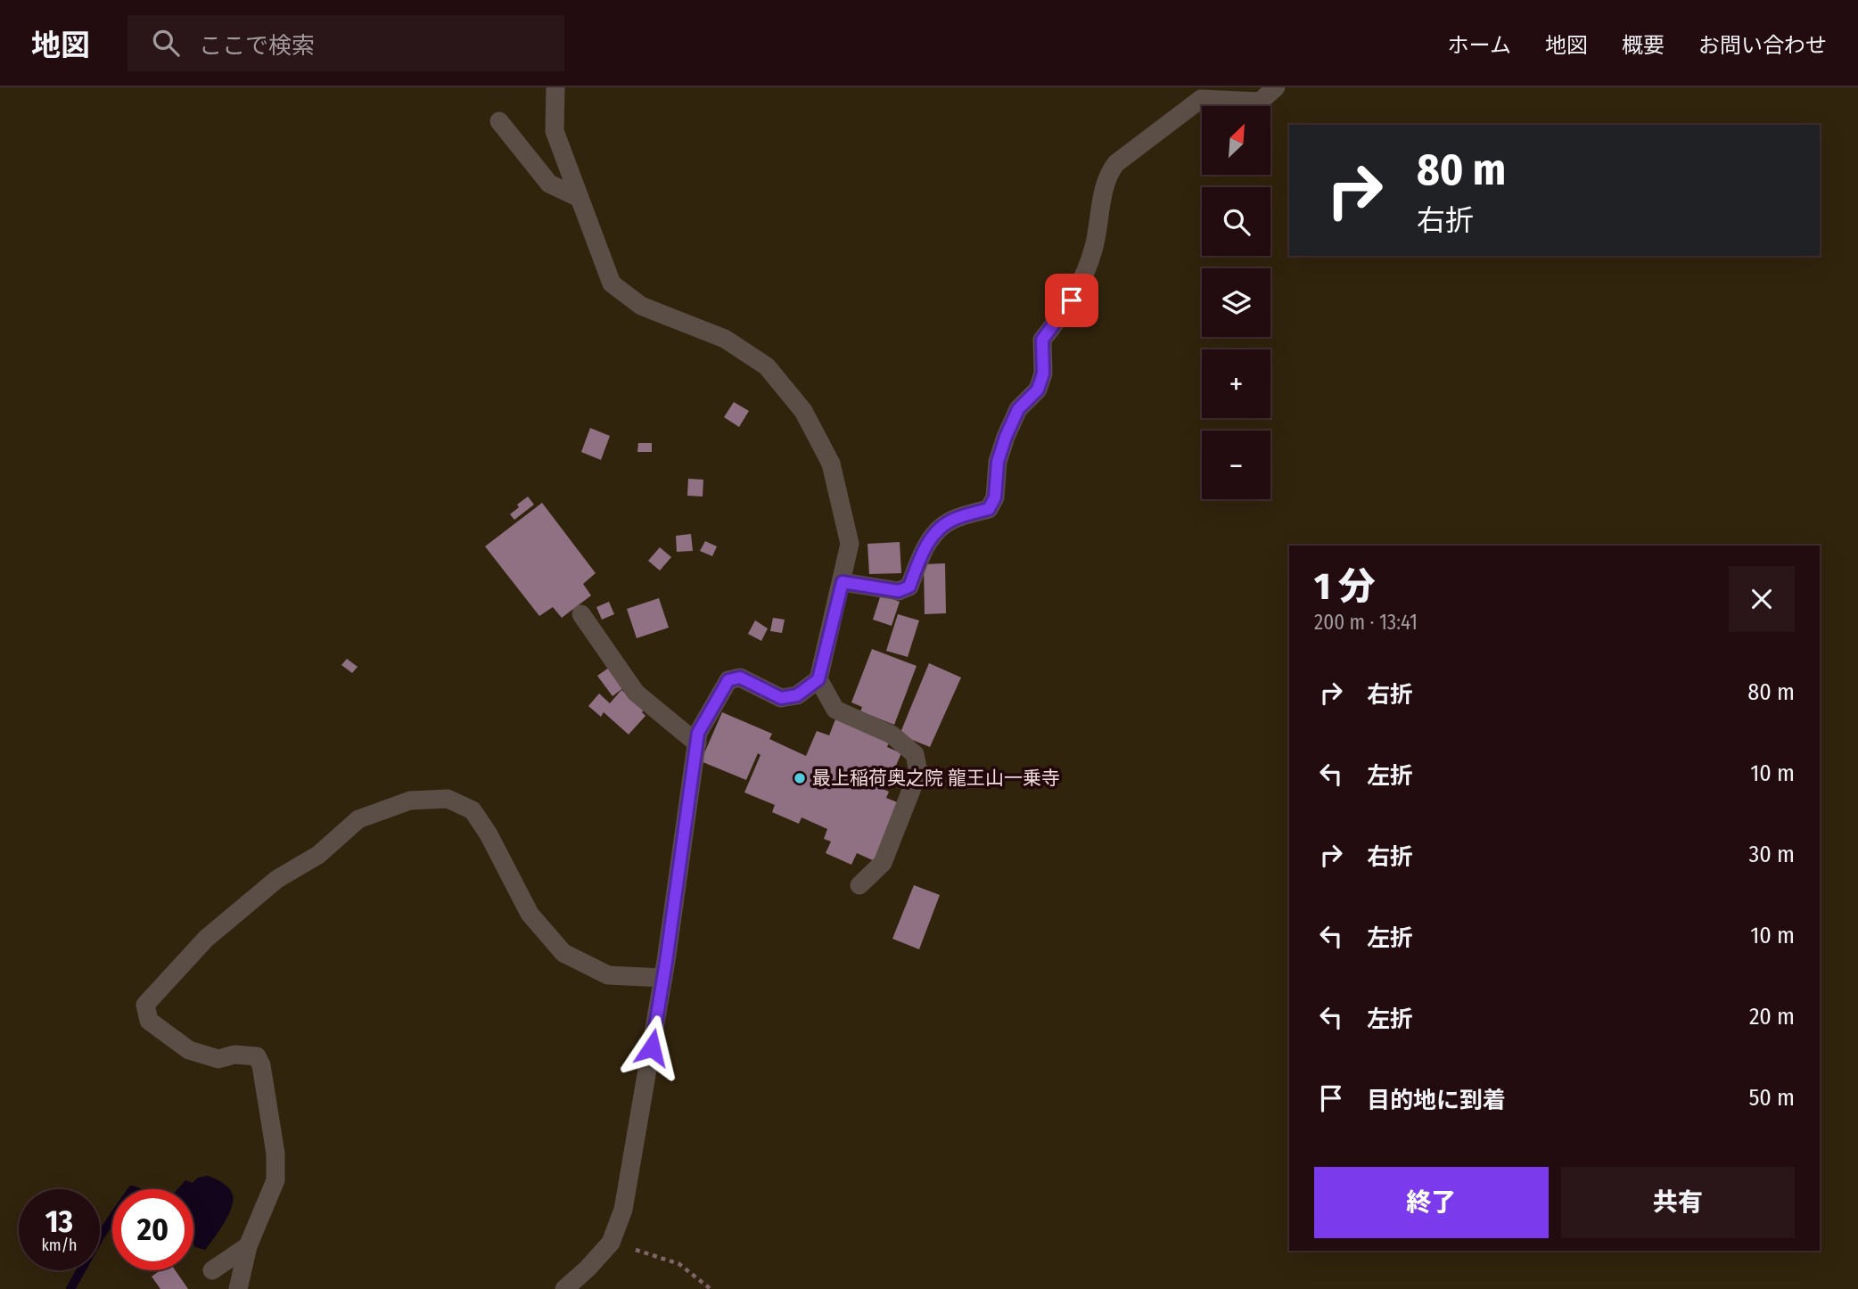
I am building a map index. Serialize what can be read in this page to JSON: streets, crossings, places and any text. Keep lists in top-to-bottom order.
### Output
{
  "places": ["最上稲荷奥之院 龍王山一乗寺"],
  "north": "top right",
  "page": {
    "header": "地図",
    "search": "ここで検索",
    "nav": [
      "ホーム",
      "地図",
      "概要",
      "お問い合わせ"
    ],
    "map_buttons": ["+", "−"],
    "turn": ["80 m", "右折"],
    "heading": ["1 分", "200 m · 13:41"],
    "list": [
      {
        "name": "右折",
        "value": "80 m"
      },
      {
        "name": "左折",
        "value": "10 m"
      },
      {
        "name": "右折",
        "value": "30 m"
      },
      {
        "name": "左折",
        "value": "10 m"
      },
      {
        "name": "左折",
        "value": "20 m"
      },
      {
        "name": "目的地に到着",
        "value": "50 m"
      }
    ],
    "buttons": ["終了", "共有"],
    "speed": "13 km/h",
    "limit": "20"
  }
}
